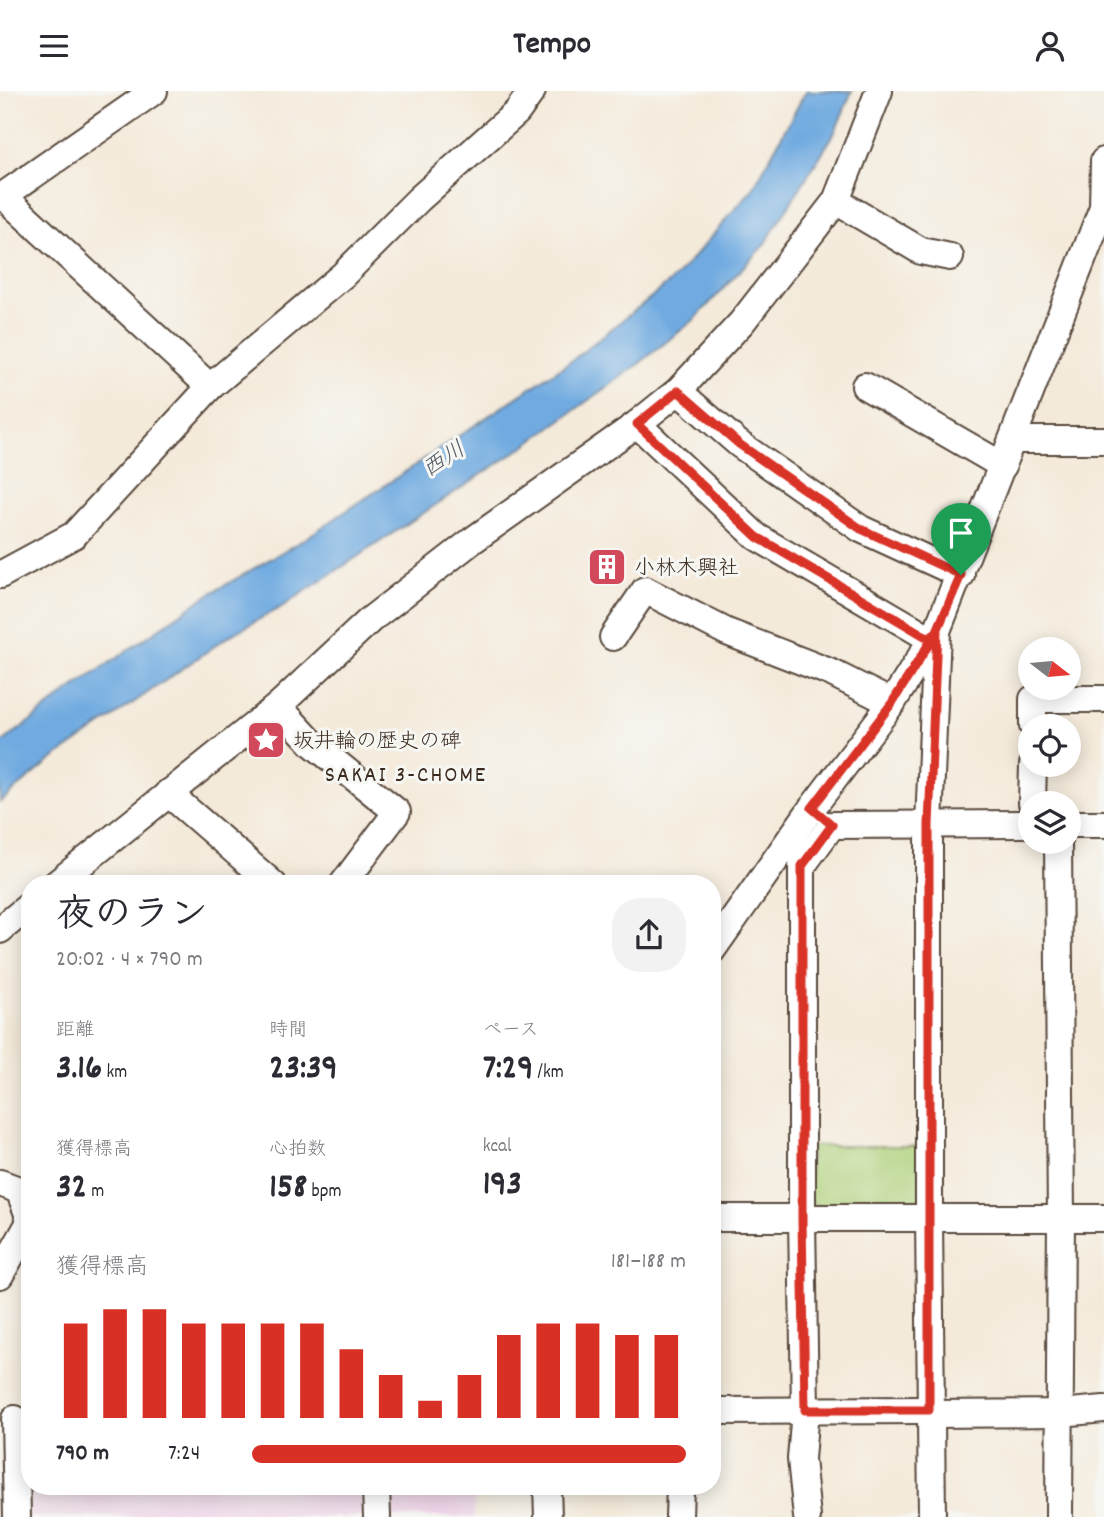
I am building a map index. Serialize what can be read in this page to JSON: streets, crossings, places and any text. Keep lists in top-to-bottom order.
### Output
{
  "districts": ["SAKAI 3-CHOME"],
  "water": ["西川"],
  "places": {
    "building": ["小林木興社"],
    "place": ["坂井輪の歴史の碑"]
  },
  "north": "right",
  "page": {
    "header": "Tempo",
    "heading": ["夜のラン", "20:02 · 4 × 790 m"],
    "stats": [
      ["距離", "3.16 km"],
      ["時間", "23:39"],
      ["ペース", "7:29 /km"],
      ["獲得標高", "32 m"],
      ["心拍数", "158 bpm"],
      ["kcal", "193"]
    ],
    "chart": ["獲得標高", "181–188 m"],
    "list": [
      {
        "name": "790 m",
        "note": "7:24"
      }
    ]
  }
}
